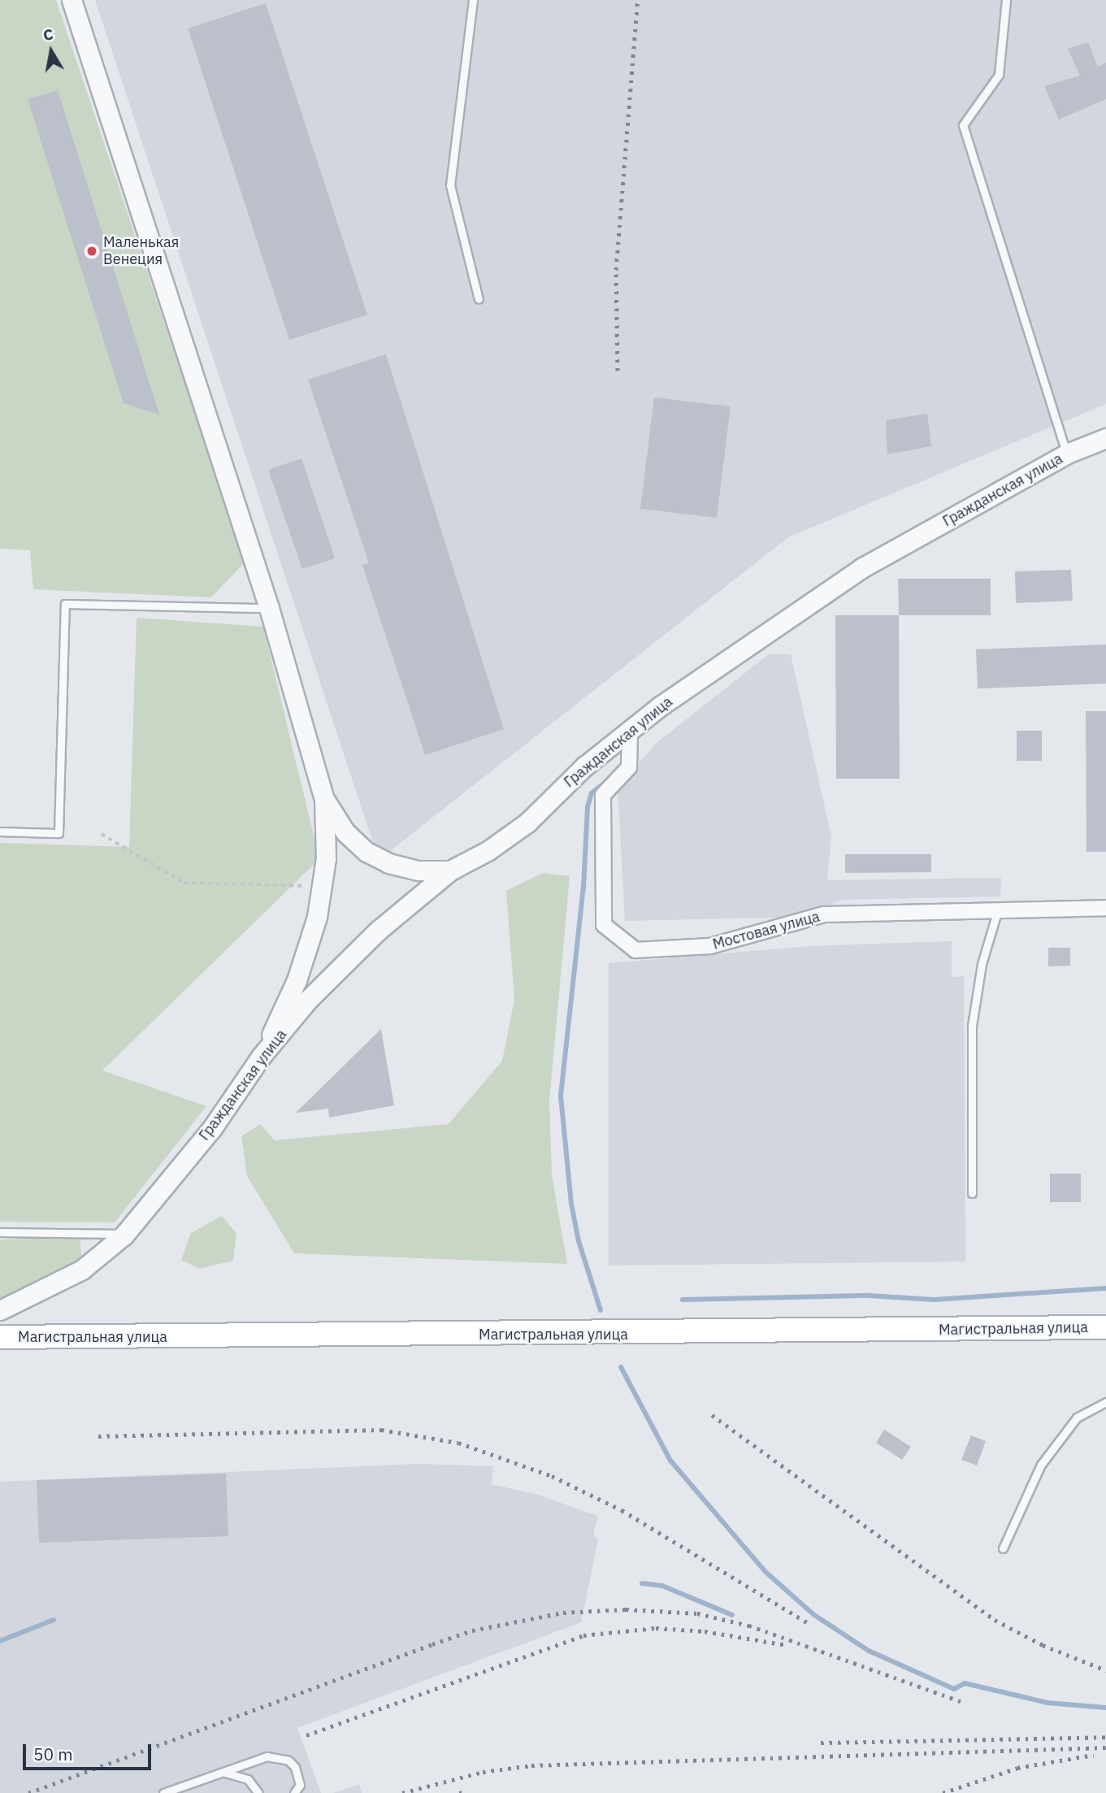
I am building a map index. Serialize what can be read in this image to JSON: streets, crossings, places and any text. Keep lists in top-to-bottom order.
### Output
{
  "streets": {
    "main road": ["Магистральная улица"],
    "street": ["Гражданская улица", "Мостовая улица"]
  },
  "crossings": [
    ["Гражданская улица", "Мостовая улица"]
  ],
  "places": ["Маленькая Венеция"],
  "scale_bar": "50 m",
  "north": "top"
}
